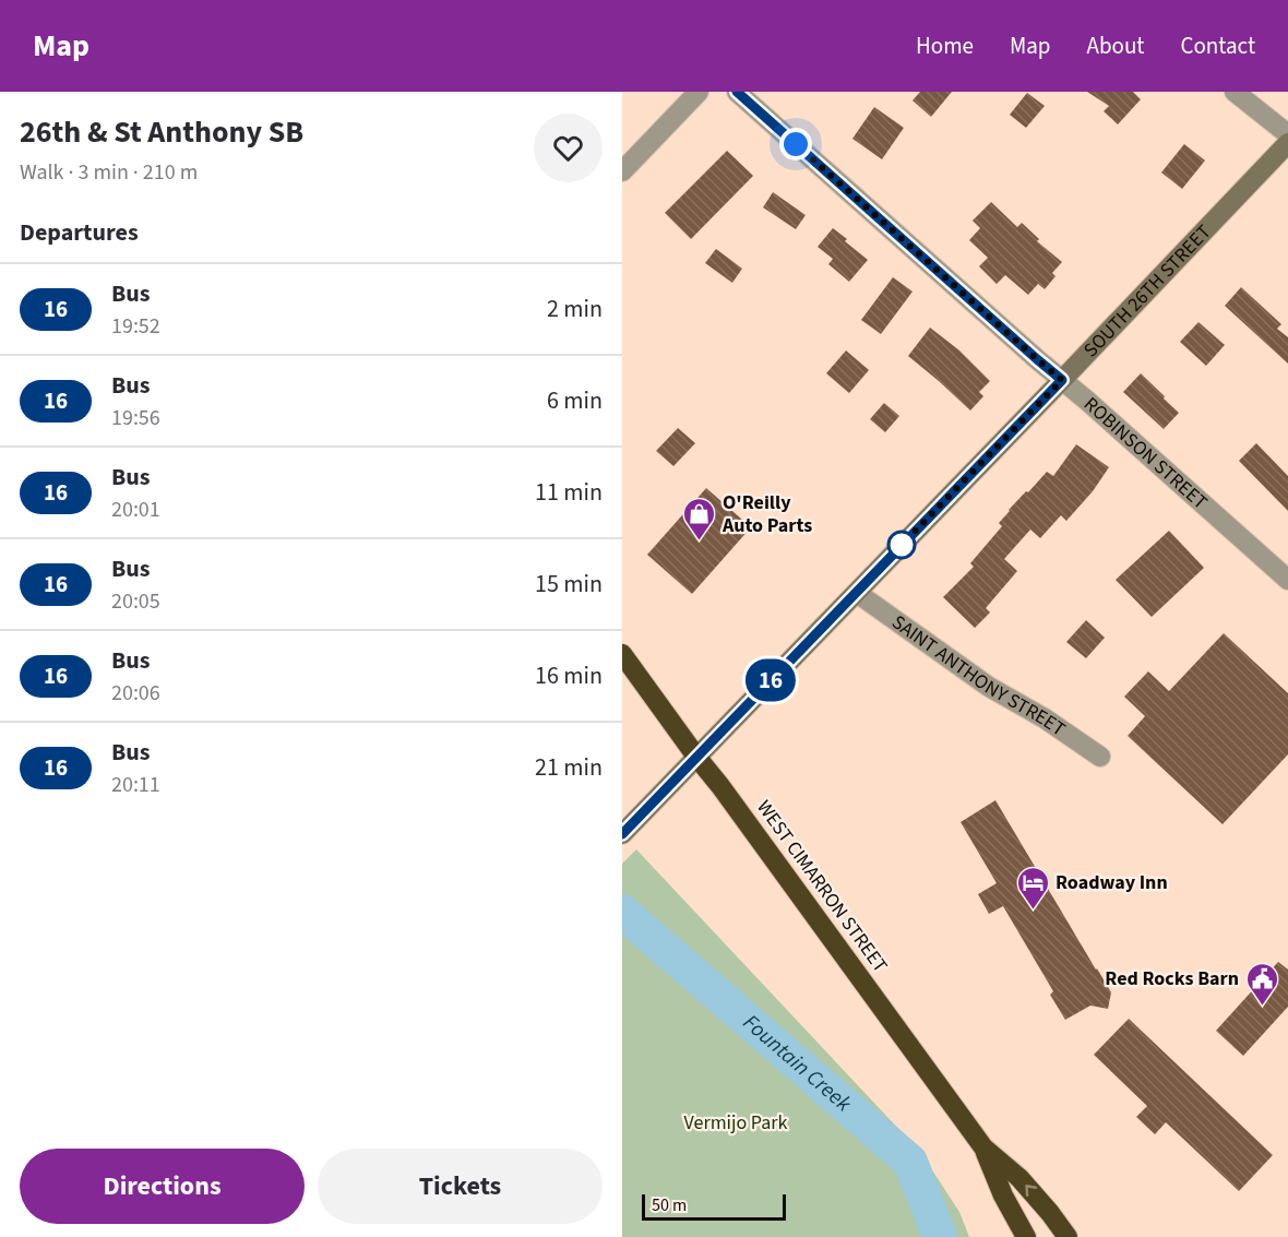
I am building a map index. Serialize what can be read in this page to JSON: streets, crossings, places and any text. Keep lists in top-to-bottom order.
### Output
{
  "streets": {
    "highway": ["WEST CIMARRON STREET"],
    "street": ["SOUTH 26TH STREET", "ROBINSON STREET", "SAINT ANTHONY STREET"]
  },
  "crossings": [
    ["SOUTH 26TH STREET", "ROBINSON STREET"],
    ["SOUTH 26TH STREET", "SAINT ANTHONY STREET"],
    ["SOUTH 26TH STREET", "WEST CIMARRON STREET"]
  ],
  "water": ["Fountain Creek"],
  "parks": ["Vermijo Park"],
  "places": {
    "shop": ["O'Reilly Auto Parts"],
    "hotel": ["Roadway Inn"],
    "public building": ["Red Rocks Barn"]
  },
  "lines": ["bus line 16"],
  "scale_bar": "50 m",
  "page": {
    "header": "Map",
    "nav": [
      "Home",
      "Map",
      "About",
      "Contact"
    ],
    "heading": [
      ["26th & St Anthony SB", "Walk · 3 min · 210 m"],
      "Departures"
    ],
    "on_map": "16",
    "list": [
      {
        "mark": "16",
        "name": "Bus",
        "note": "19:52",
        "value": "2 min"
      },
      {
        "mark": "16",
        "name": "Bus",
        "note": "19:56",
        "value": "6 min"
      },
      {
        "mark": "16",
        "name": "Bus",
        "note": "20:01",
        "value": "11 min"
      },
      {
        "mark": "16",
        "name": "Bus",
        "note": "20:05",
        "value": "15 min"
      },
      {
        "mark": "16",
        "name": "Bus",
        "note": "20:06",
        "value": "16 min"
      },
      {
        "mark": "16",
        "name": "Bus",
        "note": "20:11",
        "value": "21 min"
      }
    ],
    "buttons": ["Directions", "Tickets"],
    "scale": "50 m"
  }
}
